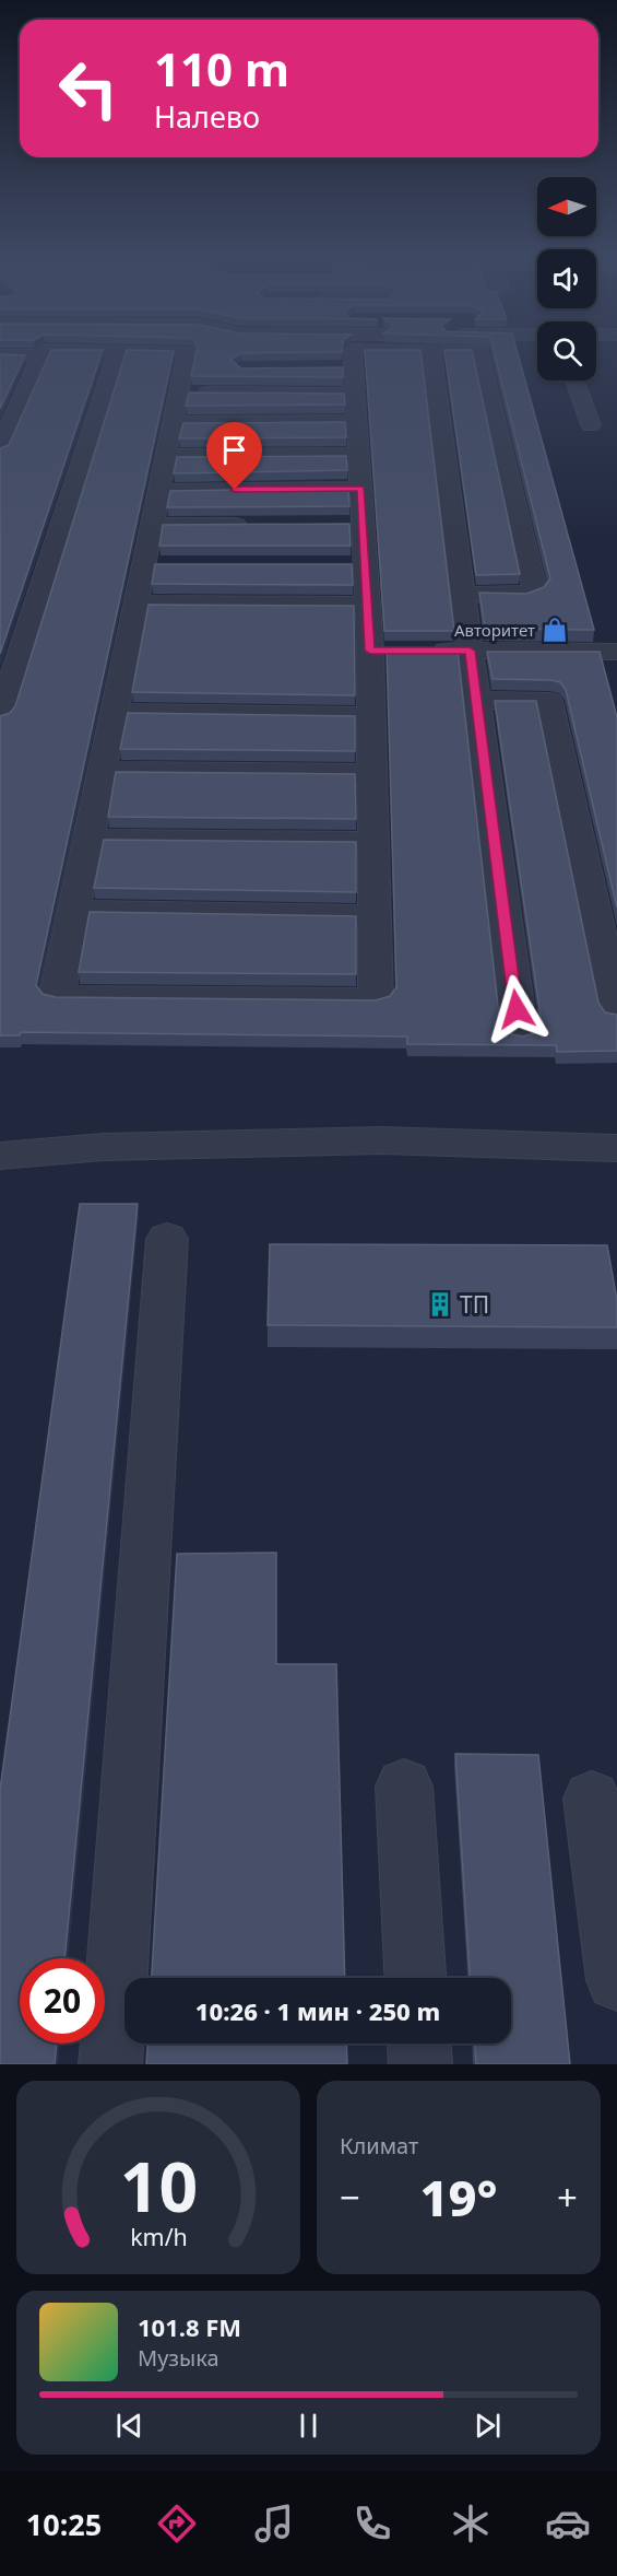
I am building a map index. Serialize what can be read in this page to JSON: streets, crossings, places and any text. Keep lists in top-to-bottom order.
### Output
{
  "places": {
    "shop": ["Авторитет"],
    "building": ["ТП"]
  },
  "north": "left",
  "page": {
    "turn": ["110 m", "Налево"],
    "limit": "20",
    "trip": "10:26 · 1 мин · 250 m",
    "tile": "Климат",
    "heat": ["−", "19°", "+"],
    "song": ["101.8 FM", "Музыка"],
    "tabs": "10:25",
    "gauge": ["10", "km/h"]
  }
}
